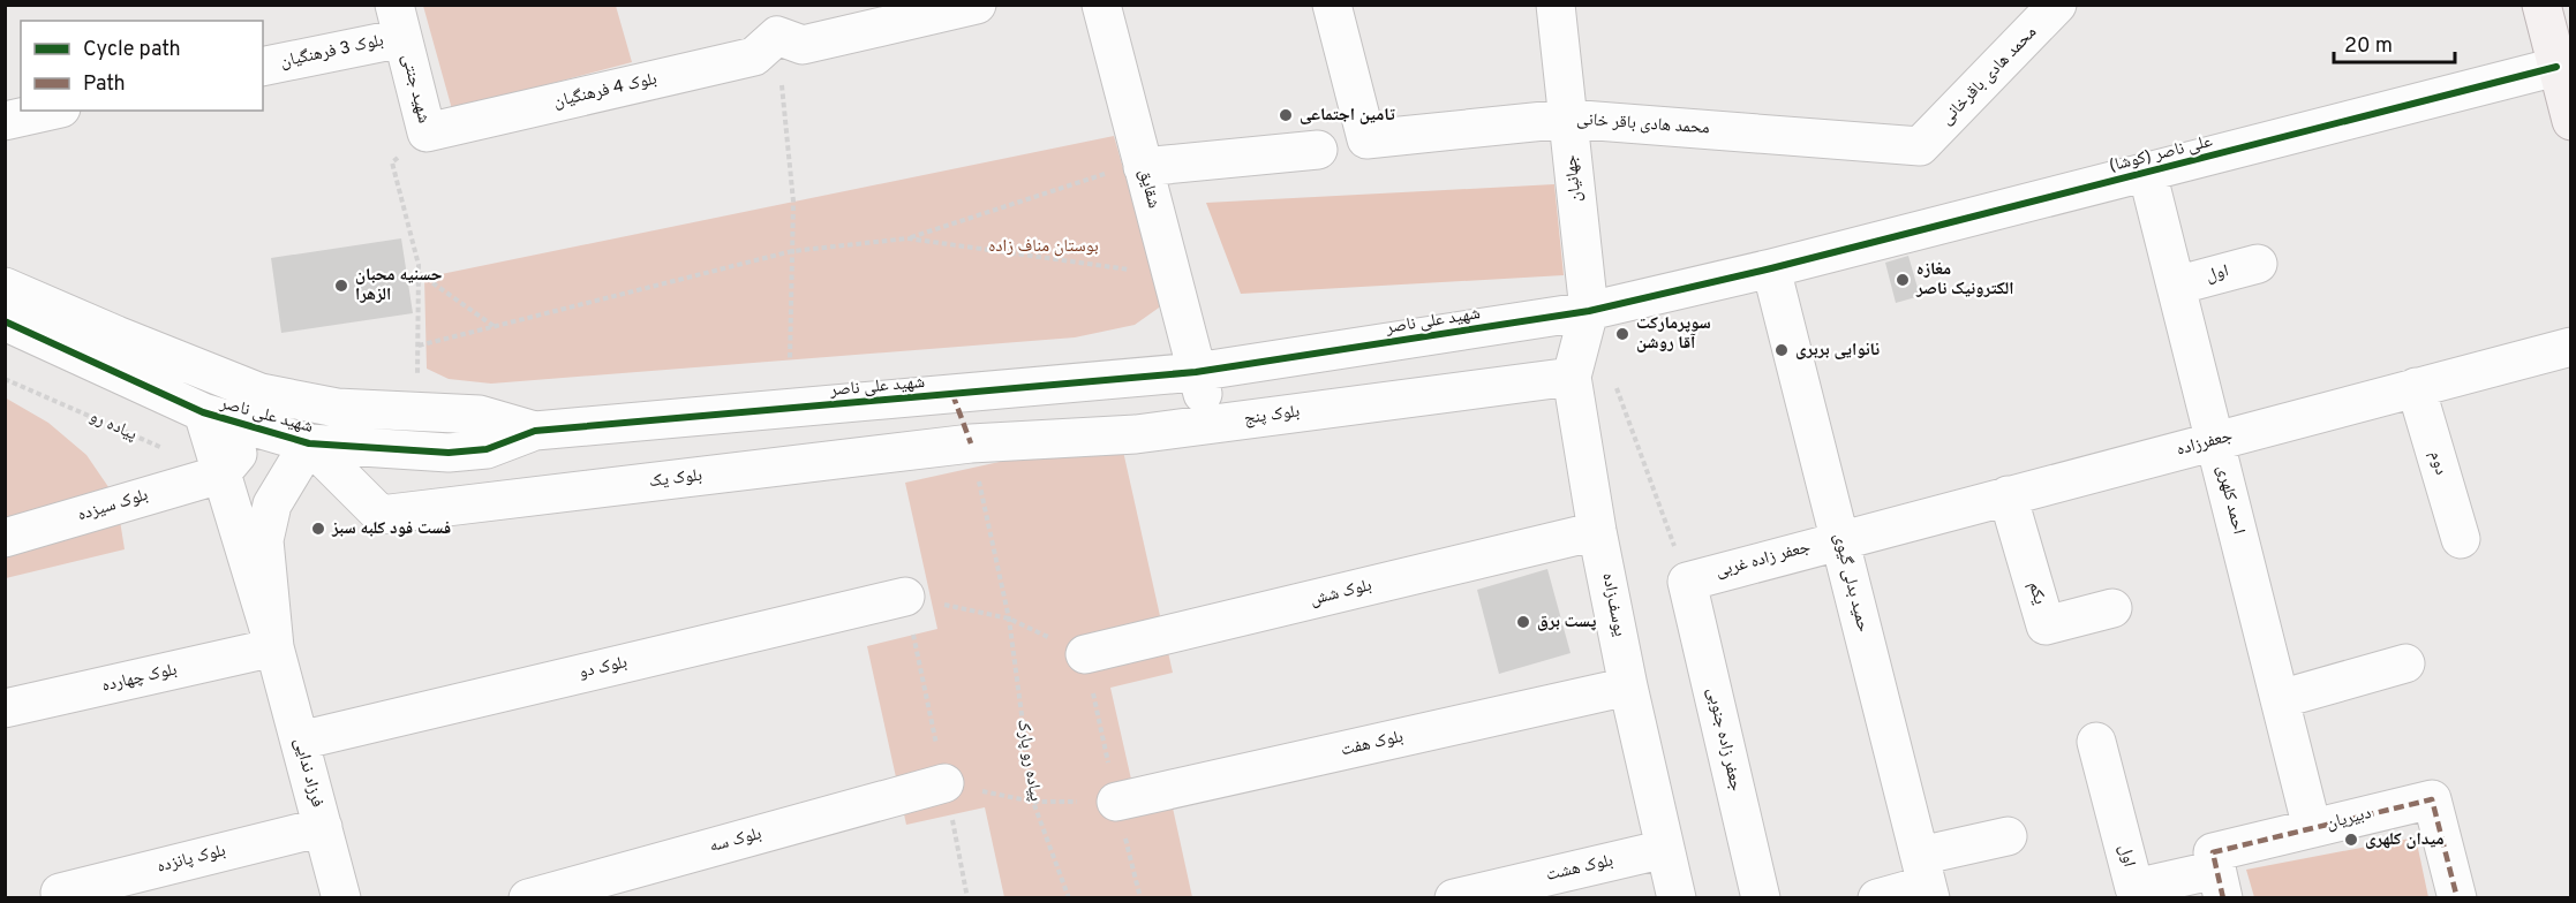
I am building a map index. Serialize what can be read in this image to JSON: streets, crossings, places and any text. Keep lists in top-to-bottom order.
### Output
{
  "streets": {
    "street": [
      "بلوک 3 فرهنگیان",
      "محمد هادی باقرخانی",
      "شهید جنتی",
      "بلوک 4 فرهنگیان",
      "محمد هادی باقر خانی",
      "علی ناصر (کوشا)",
      "جهانیان",
      "شقایق",
      "اول",
      "شهید علی ناصر",
      "بلوک پنج",
      "جعفرزاده",
      "دوم",
      "بلوک یک",
      "احمد کلهری",
      "بلوک سیزده",
      "جعفر زاده غربی",
      "حمید بدلی گیوی",
      "بلوک شش",
      "یکم",
      "یوسف‌زاده",
      "بلوک دو",
      "بلوک چهارده",
      "جعفر زاده جنوبی",
      "بلوک هفت",
      "فرزاد ندایی",
      "دبیریان",
      "بلوک سه",
      "بلوک پانزده",
      "بلوک هشت"
    ],
    "path": ["پیاده رو", "پیاده رو پارک"]
  },
  "crossings": [
    ["بلوک 3 فرهنگیان", "شهید جنتی"],
    ["محمد هادی باقرخانی", "محمد هادی باقر خانی"],
    ["شهید جنتی", "بلوک 4 فرهنگیان"],
    ["محمد هادی باقر خانی", "جهانیان"],
    ["علی ناصر (کوشا)", "شهید علی ناصر"],
    ["علی ناصر (کوشا)", "احمد کلهری"],
    ["علی ناصر (کوشا)", "حمید بدلی گیوی"],
    ["جهانیان", "شهید علی ناصر"],
    ["جهانیان", "یوسف‌زاده"],
    ["شقایق", "شهید علی ناصر"],
    ["شقایق", "بلوک پنج"],
    ["اول", "احمد کلهری"],
    ["اول", "دبیریان"],
    ["شهید علی ناصر", "بلوک یک"],
    ["شهید علی ناصر", "حمید بدلی گیوی"],
    ["شهید علی ناصر", "یوسف‌زاده"],
    ["بلوک پنج", "بلوک یک"],
    ["بلوک پنج", "یوسف‌زاده"],
    ["بلوک پنج", "پیاده رو پارک"],
    ["پیاده رو", "بلوک سیزده"],
    ["جعفرزاده", "دوم"],
    ["جعفرزاده", "احمد کلهری"],
    ["جعفرزاده", "جعفر زاده غربی"],
    ["جعفرزاده", "حمید بدلی گیوی"],
    ["جعفرزاده", "یکم"],
    ["بلوک یک", "پیاده رو پارک"],
    ["احمد کلهری", "دبیریان"],
    ["جعفر زاده غربی", "حمید بدلی گیوی"],
    ["جعفر زاده غربی", "جعفر زاده جنوبی"],
    ["بلوک شش", "یوسف‌زاده"],
    ["یوسف‌زاده", "بلوک هفت"],
    ["یوسف‌زاده", "بلوک هشت"],
    ["بلوک دو", "فرزاد ندایی"],
    ["بلوک چهارده", "فرزاد ندایی"],
    ["فرزاد ندایی", "بلوک پانزده"]
  ],
  "parks": ["بوستان مناف زاده"],
  "places": [
    "تامین اجتماعی",
    "مغازه الکترونیک ناصر",
    "حسنیه محبان الزهرا",
    "سوپرمارکت آقا روشن",
    "نانوایی بربری",
    "فست فود کلبه سبز",
    "پست برق",
    "میدان کلهری"
  ],
  "legend": ["Cycle path", "Path"],
  "scale_bar": "20 m"
}
